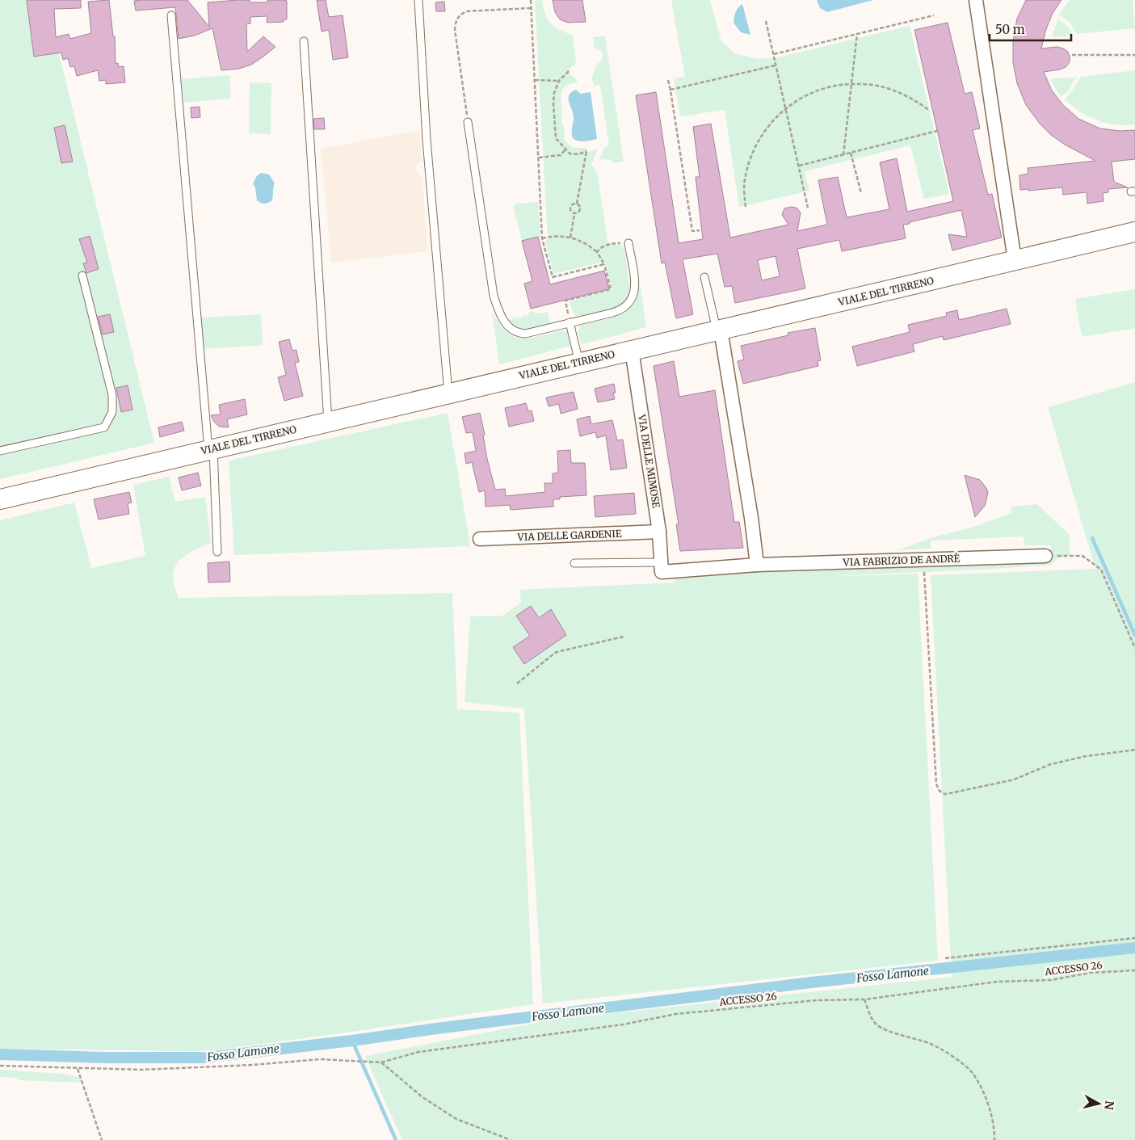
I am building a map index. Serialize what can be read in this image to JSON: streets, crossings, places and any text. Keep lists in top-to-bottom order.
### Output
{
  "streets": {
    "main road": ["VIALE DEL TIRRENO"],
    "street": ["VIA DELLE MIMOSE", "VIA DELLE GARDENIE", "VIA FABRIZIO DE ANDRÈ"],
    "path": ["ACCESSO 26"]
  },
  "crossings": [
    ["VIALE DEL TIRRENO", "VIA DELLE MIMOSE"],
    ["VIA DELLE MIMOSE", "VIA DELLE GARDENIE"],
    ["VIA DELLE MIMOSE", "VIA FABRIZIO DE ANDRÈ"]
  ],
  "water": ["Fosso Lamone"],
  "scale_bar": "50 m",
  "north": "right"
}
